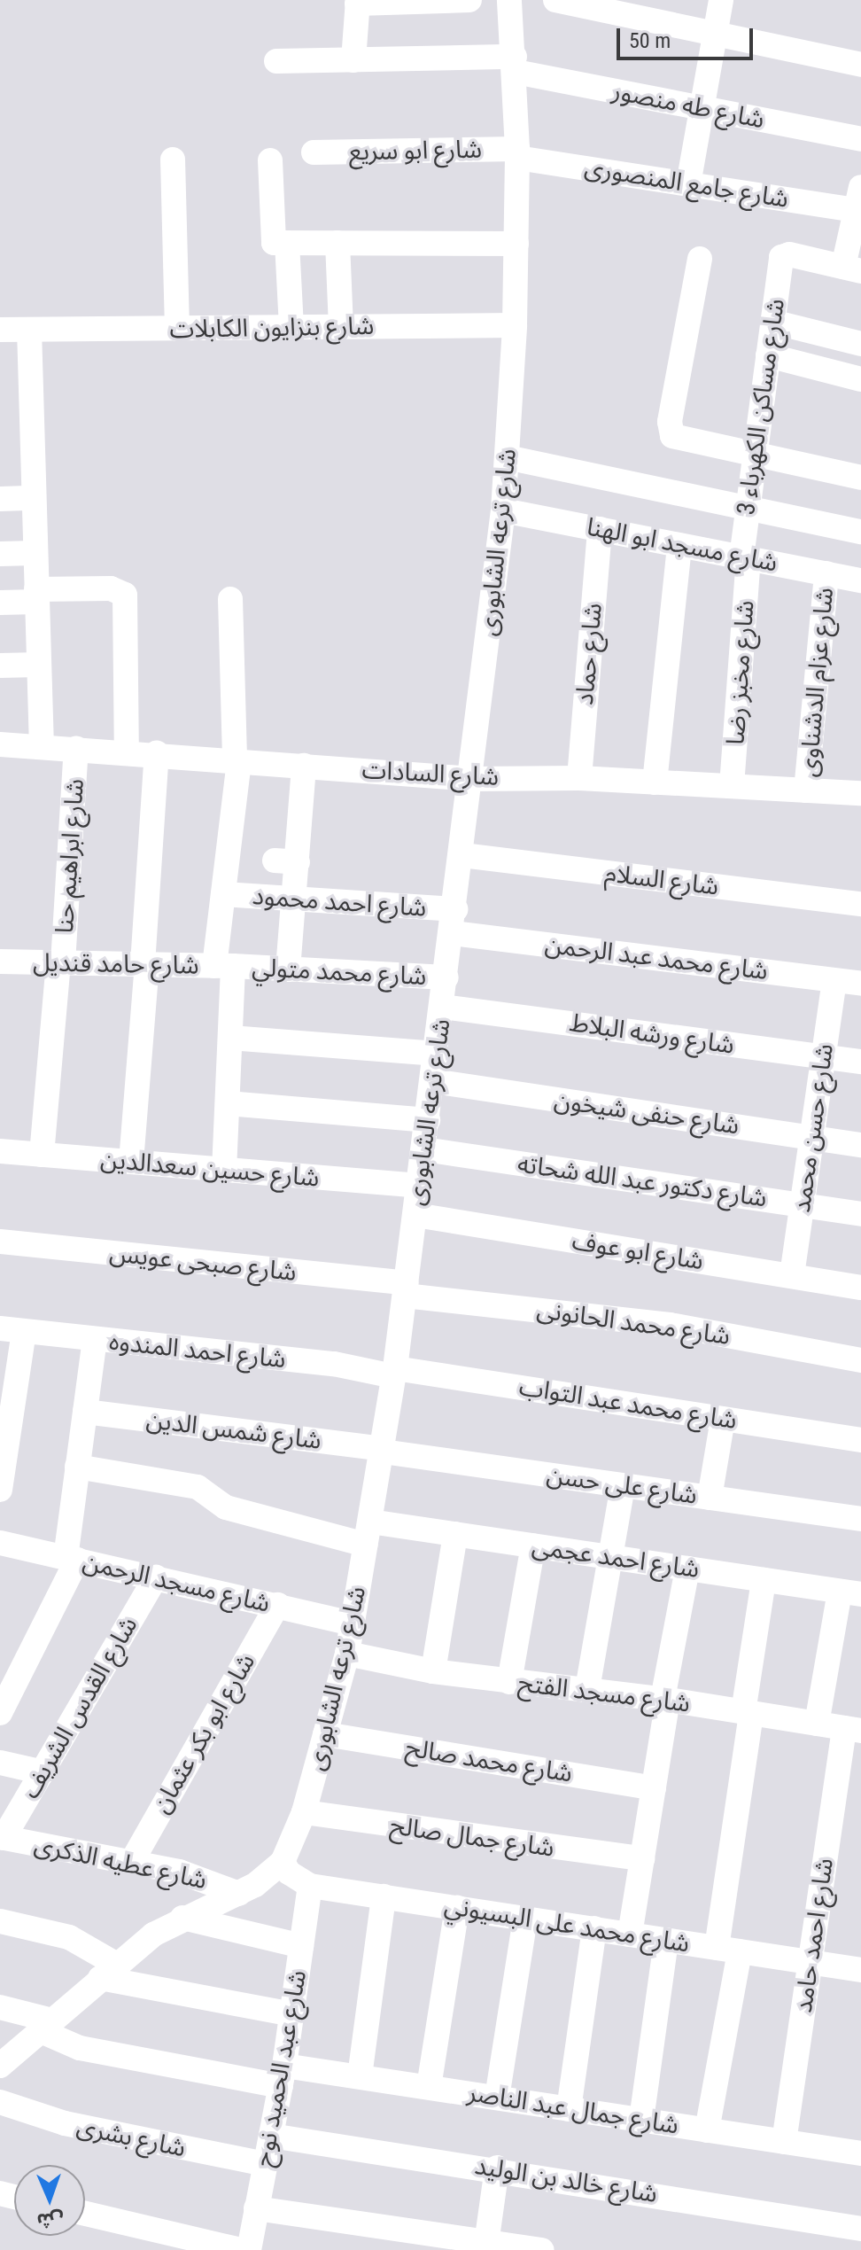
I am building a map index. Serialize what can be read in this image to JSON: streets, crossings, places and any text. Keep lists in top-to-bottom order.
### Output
{
  "streets": {
    "street": [
      "شارع طه منصور",
      "شارع ابو سريع",
      "شارع جامع المنصورى",
      "شارع بنزايون الكابلات",
      "شارع مساكن الكهرباء 3",
      "شارع ترعه الشابورى",
      "شارع مسجد ابو الهنا",
      "شارع حماد",
      "شارع مخبز رضا",
      "شارع عزام الدشناوى",
      "شارع السادات",
      "شارع ابراهيم حنا",
      "شارع السلام",
      "شارع احمد محمود",
      "شارع محمد عبد الرحمن",
      "شارع حامد قنديل",
      "شارع محمد متولي",
      "شارع ورشه البلاط",
      "شارع حنفى شيخون",
      "شارع حسن محمد",
      "شارع حسين سعدالدين",
      "شارع دكتور عبد الله شحاته",
      "شارع ابو عوف",
      "شارع صبحى عويس",
      "شارع محمد الحانونى",
      "شارع احمد المندوه",
      "شارع محمد عبد التواب",
      "شارع شمس الدين",
      "شارع على حسن",
      "شارع احمد عجمى",
      "شارع مسجد الرحمن",
      "شارع مسجد الفتح",
      "شارع القدس الشريف",
      "شارع ابو بكر عثمان",
      "شارع محمد صالح",
      "شارع جمال صالح",
      "شارع عطيه الذكرى",
      "شارع محمد على البسيوني",
      "شارع احمد حامد",
      "شارع عبد الحميد نوح",
      "شارع جمال عبد الناصر",
      "شارع بشرى",
      "شارع خالد بن الوليد"
    ]
  },
  "crossings": [
    ["شارع طه منصور", "شارع ترعه الشابورى"],
    ["شارع ابو سريع", "شارع جامع المنصورى"],
    ["شارع ابو سريع", "شارع ترعه الشابورى"],
    ["شارع جامع المنصورى", "شارع ترعه الشابورى"],
    ["شارع بنزايون الكابلات", "شارع ترعه الشابورى"],
    ["شارع مساكن الكهرباء 3", "شارع مسجد ابو الهنا"],
    ["شارع مساكن الكهرباء 3", "شارع مخبز رضا"],
    ["شارع ترعه الشابورى", "شارع مسجد ابو الهنا"],
    ["شارع ترعه الشابورى", "شارع السادات"],
    ["شارع ترعه الشابورى", "شارع السلام"],
    ["شارع ترعه الشابورى", "شارع احمد محمود"],
    ["شارع ترعه الشابورى", "شارع محمد عبد الرحمن"],
    ["شارع ترعه الشابورى", "شارع محمد متولي"],
    ["شارع ترعه الشابورى", "شارع ورشه البلاط"],
    ["شارع ترعه الشابورى", "شارع حنفى شيخون"],
    ["شارع ترعه الشابورى", "شارع حسين سعدالدين"],
    ["شارع ترعه الشابورى", "شارع دكتور عبد الله شحاته"],
    ["شارع ترعه الشابورى", "شارع ابو عوف"],
    ["شارع ترعه الشابورى", "شارع صبحى عويس"],
    ["شارع ترعه الشابورى", "شارع محمد الحانونى"],
    ["شارع ترعه الشابورى", "شارع احمد المندوه"],
    ["شارع ترعه الشابورى", "شارع محمد عبد التواب"],
    ["شارع ترعه الشابورى", "شارع شمس الدين"],
    ["شارع ترعه الشابورى", "شارع على حسن"],
    ["شارع ترعه الشابورى", "شارع احمد عجمى"],
    ["شارع ترعه الشابورى", "شارع مسجد الرحمن"],
    ["شارع ترعه الشابورى", "شارع مسجد الفتح"],
    ["شارع ترعه الشابورى", "شارع محمد صالح"],
    ["شارع ترعه الشابورى", "شارع جمال صالح"],
    ["شارع مسجد ابو الهنا", "شارع حماد"],
    ["شارع مسجد ابو الهنا", "شارع مخبز رضا"],
    ["شارع مسجد ابو الهنا", "شارع عزام الدشناوى"],
    ["شارع حماد", "شارع السادات"],
    ["شارع مخبز رضا", "شارع السادات"],
    ["شارع عزام الدشناوى", "شارع السادات"],
    ["شارع السادات", "شارع ابراهيم حنا"],
    ["شارع ابراهيم حنا", "شارع حامد قنديل"],
    ["شارع ابراهيم حنا", "شارع حسين سعدالدين"],
    ["شارع احمد محمود", "شارع محمد عبد الرحمن"],
    ["شارع محمد عبد الرحمن", "شارع حسن محمد"],
    ["شارع حامد قنديل", "شارع محمد متولي"],
    ["شارع ورشه البلاط", "شارع حسن محمد"],
    ["شارع حنفى شيخون", "شارع حسن محمد"],
    ["شارع حسن محمد", "شارع دكتور عبد الله شحاته"],
    ["شارع حسن محمد", "شارع ابو عوف"],
    ["شارع صبحى عويس", "شارع محمد الحانونى"],
    ["شارع احمد المندوه", "شارع محمد عبد التواب"],
    ["شارع شمس الدين", "شارع على حسن"],
    ["شارع مسجد الرحمن", "شارع القدس الشريف"],
    ["شارع مسجد الرحمن", "شارع ابو بكر عثمان"],
    ["شارع مسجد الفتح", "شارع احمد حامد"],
    ["شارع القدس الشريف", "شارع عطيه الذكرى"],
    ["شارع ابو بكر عثمان", "شارع عطيه الذكرى"],
    ["شارع محمد على البسيوني", "شارع احمد حامد"],
    ["شارع محمد على البسيوني", "شارع عبد الحميد نوح"],
    ["شارع احمد حامد", "شارع جمال عبد الناصر"],
    ["شارع عبد الحميد نوح", "شارع جمال عبد الناصر"],
    ["شارع عبد الحميد نوح", "شارع بشرى"],
    ["شارع عبد الحميد نوح", "شارع خالد بن الوليد"]
  ],
  "scale_bar": "50 m",
  "north": "bottom"
}
